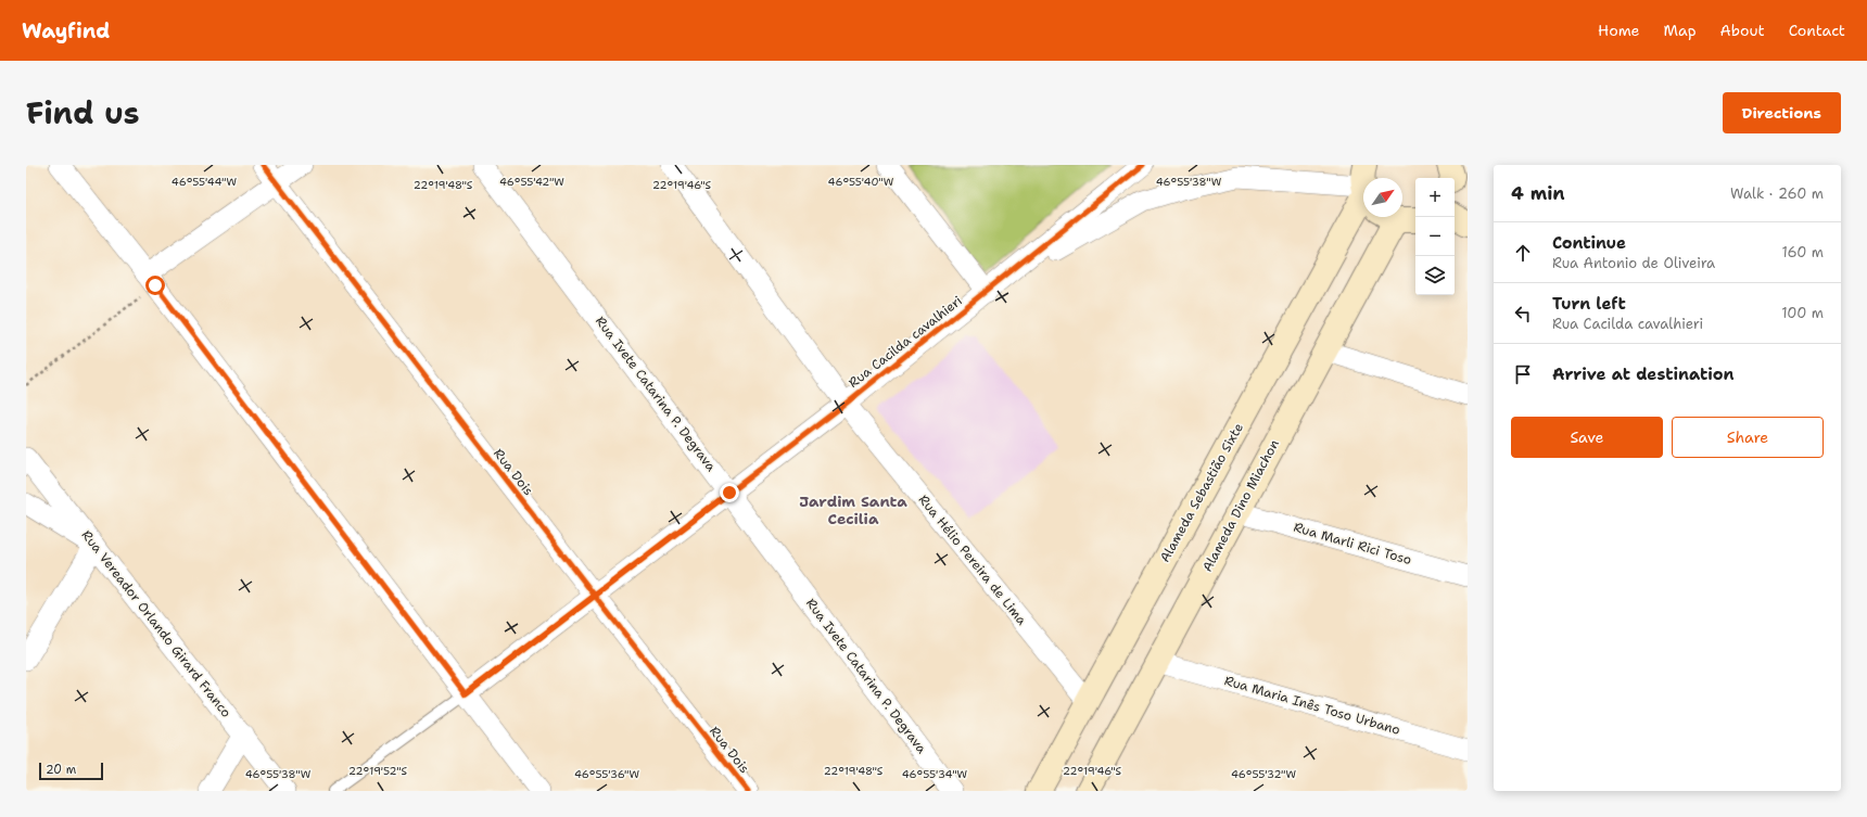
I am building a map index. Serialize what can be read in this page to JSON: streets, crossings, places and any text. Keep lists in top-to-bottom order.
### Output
{
  "streets": {
    "street": [
      "Rua Cacilda cavalhieri",
      "Rua Ivete Catarina P. Degrava",
      "Rua Dois",
      "Alameda Sebastião Sixte",
      "Alameda Dino Miachon",
      "Rua Marli Rici Toso",
      "Rua Hélio Pereira de Lima",
      "Rua Vereador Orlando Girard Franco",
      "Rua Maria Inês Toso Urbano"
    ]
  },
  "crossings": [
    ["Rua Cacilda cavalhieri", "Rua Ivete Catarina P. Degrava"],
    ["Rua Cacilda cavalhieri", "Rua Dois"],
    ["Rua Cacilda cavalhieri", "Rua Hélio Pereira de Lima"],
    ["Alameda Sebastião Sixte", "Rua Hélio Pereira de Lima"],
    ["Alameda Dino Miachon", "Rua Marli Rici Toso"],
    ["Alameda Dino Miachon", "Rua Maria Inês Toso Urbano"]
  ],
  "districts": ["Jardim Santa Cecilia"],
  "scale_bar": "20 m",
  "north": "top right",
  "page": {
    "header": "Wayfind",
    "nav": [
      "Home",
      "Map",
      "About",
      "Contact"
    ],
    "title": "Find us",
    "buttons": [
      "Directions",
      ["Save", "Share"]
    ],
    "heading": ["4 min", "Walk · 260 m"],
    "map_buttons": ["+", "−"],
    "list": [
      ["Continue", "Rua Antonio de Oliveira", "160 m"],
      ["Turn left", "Rua Cacilda cavalhieri", "100 m"],
      "Arrive at destination"
    ],
    "scale": "20 m"
  },
  "coordinates": [
    "46°55'42\"W",
    "46°55'44\"W",
    "46°55'38\"W",
    "46°55'40\"W",
    "22°19'48\"S",
    "22°19'46\"S",
    "22°19'52\"S",
    "46°55'36\"W",
    "46°55'34\"W",
    "46°55'32\"W"
  ]
}
